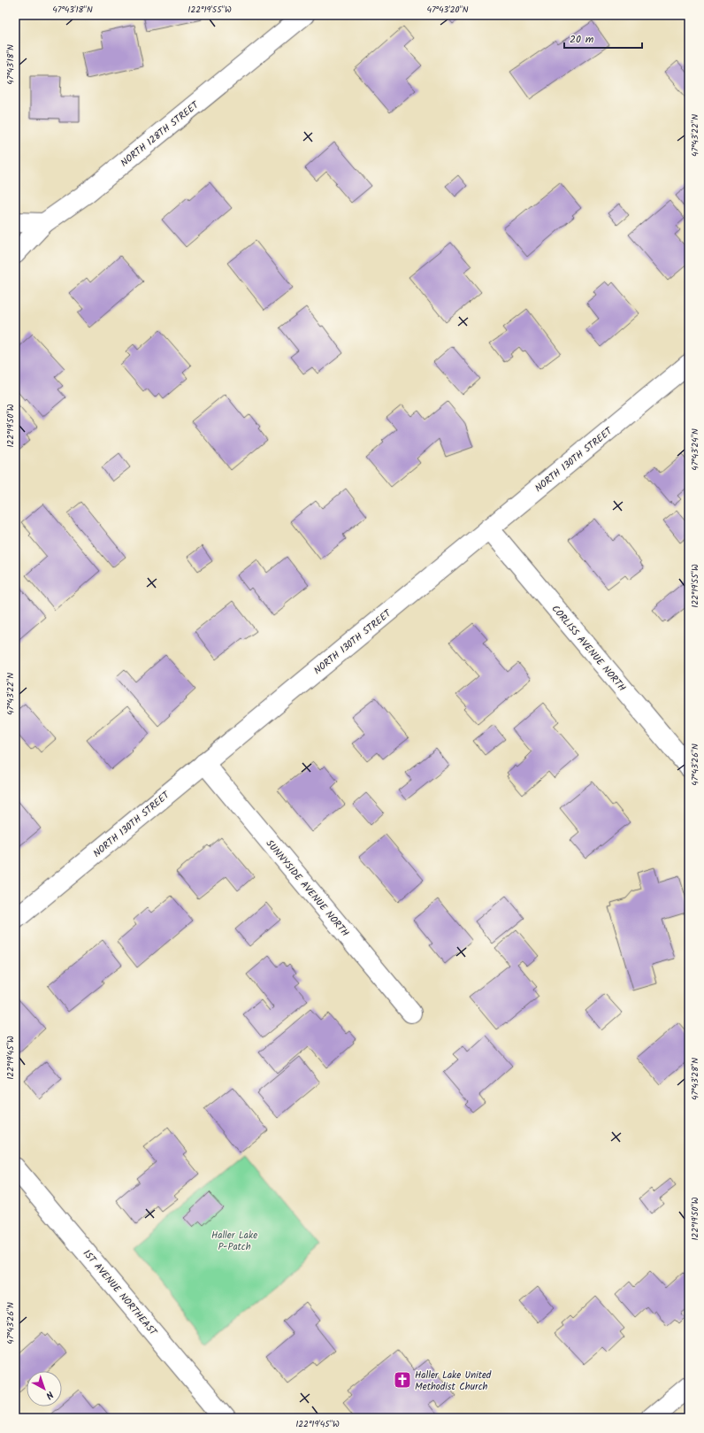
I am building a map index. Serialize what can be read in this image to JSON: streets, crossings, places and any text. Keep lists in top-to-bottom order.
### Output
{
  "streets": {
    "street": [
      "NORTH 128TH STREET",
      "NORTH 130TH STREET",
      "CORLISS AVENUE NORTH",
      "SUNNYSIDE AVENUE NORTH",
      "1ST AVENUE NORTHEAST"
    ]
  },
  "crossings": [
    ["NORTH 130TH STREET", "CORLISS AVENUE NORTH"],
    ["NORTH 130TH STREET", "SUNNYSIDE AVENUE NORTH"]
  ],
  "parks": ["Haller Lake P-Patch"],
  "places": {
    "church": ["Haller Lake United Methodist Church"]
  },
  "scale_bar": "20 m",
  "north": "bottom right",
  "coordinates": [
    "47°43'18\"N",
    "122°19'55\"W",
    "47°43'20\"N",
    "47°43'22\"N",
    "122°19'50\"W",
    "47°43'24\"N",
    "47°43'26\"N",
    "122°19'45\"W",
    "47°43'28\"N"
  ]
}
